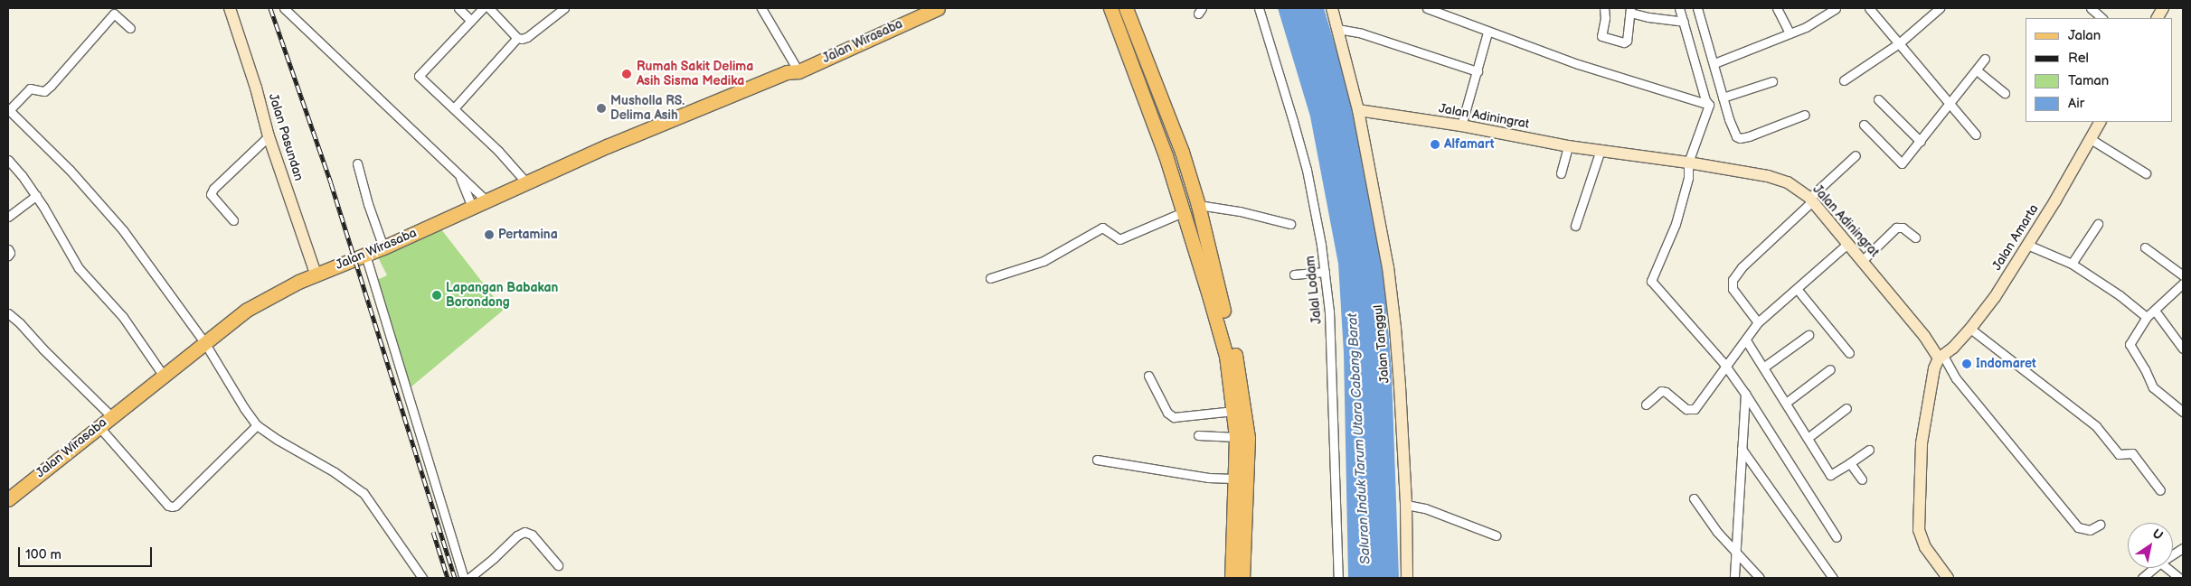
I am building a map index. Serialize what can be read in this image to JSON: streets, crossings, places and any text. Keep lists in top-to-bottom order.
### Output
{
  "streets": {
    "main road": ["Jalan Wirasaba"],
    "street": [
      "Jalan Adiningrat",
      "Jalan Pasundan",
      "Jalan Amarta",
      "Jalal Lodam",
      "Jalan Tanggul"
    ]
  },
  "crossings": [
    ["Jalan Wirasaba", "Jalan Pasundan"],
    ["Jalan Adiningrat", "Jalan Amarta"],
    ["Jalan Adiningrat", "Jalan Tanggul"]
  ],
  "water": ["Saluran Induk Tarum Utara Cabang Barat"],
  "places": [
    "Rumah Sakit Delima Asih Sisma Medika",
    "Musholla RS. Delima Asih",
    "Alfamart",
    "Pertamina",
    "Lapangan Babakan Borondong",
    "Indomaret"
  ],
  "legend": [
    "Jalan",
    "Rel",
    "Taman",
    "Air"
  ],
  "scale_bar": "100 m",
  "north": "top right"
}
